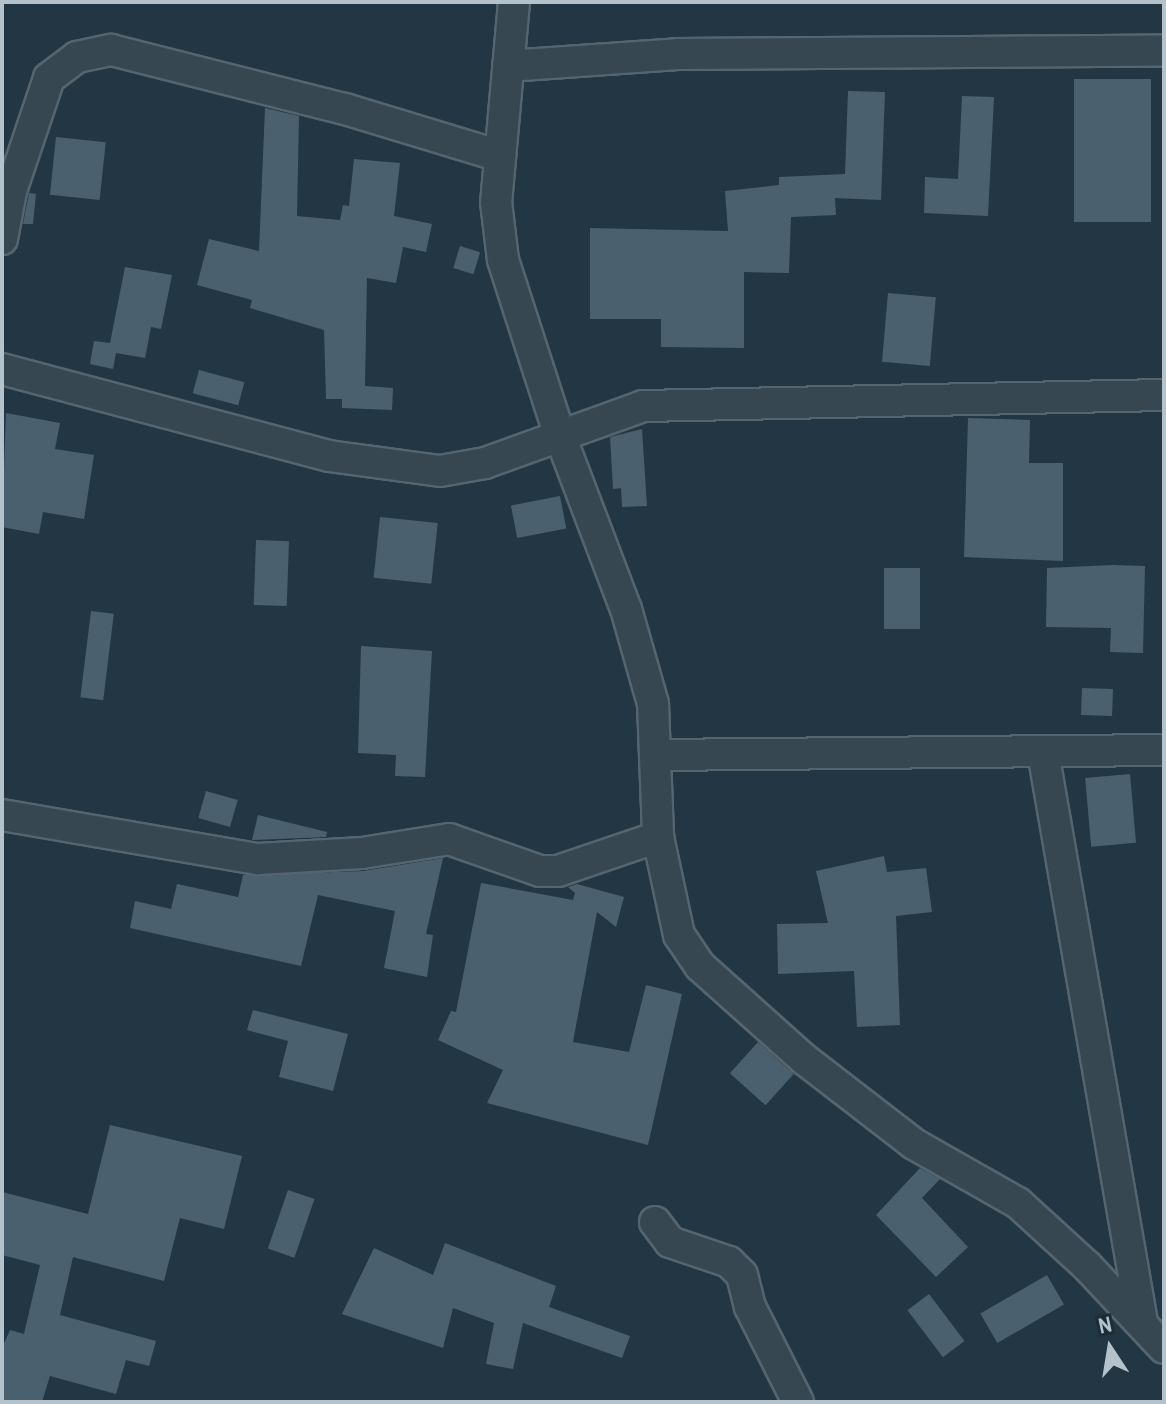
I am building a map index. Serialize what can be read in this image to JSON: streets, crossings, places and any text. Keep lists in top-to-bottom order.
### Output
{
  "north": "top"
}
